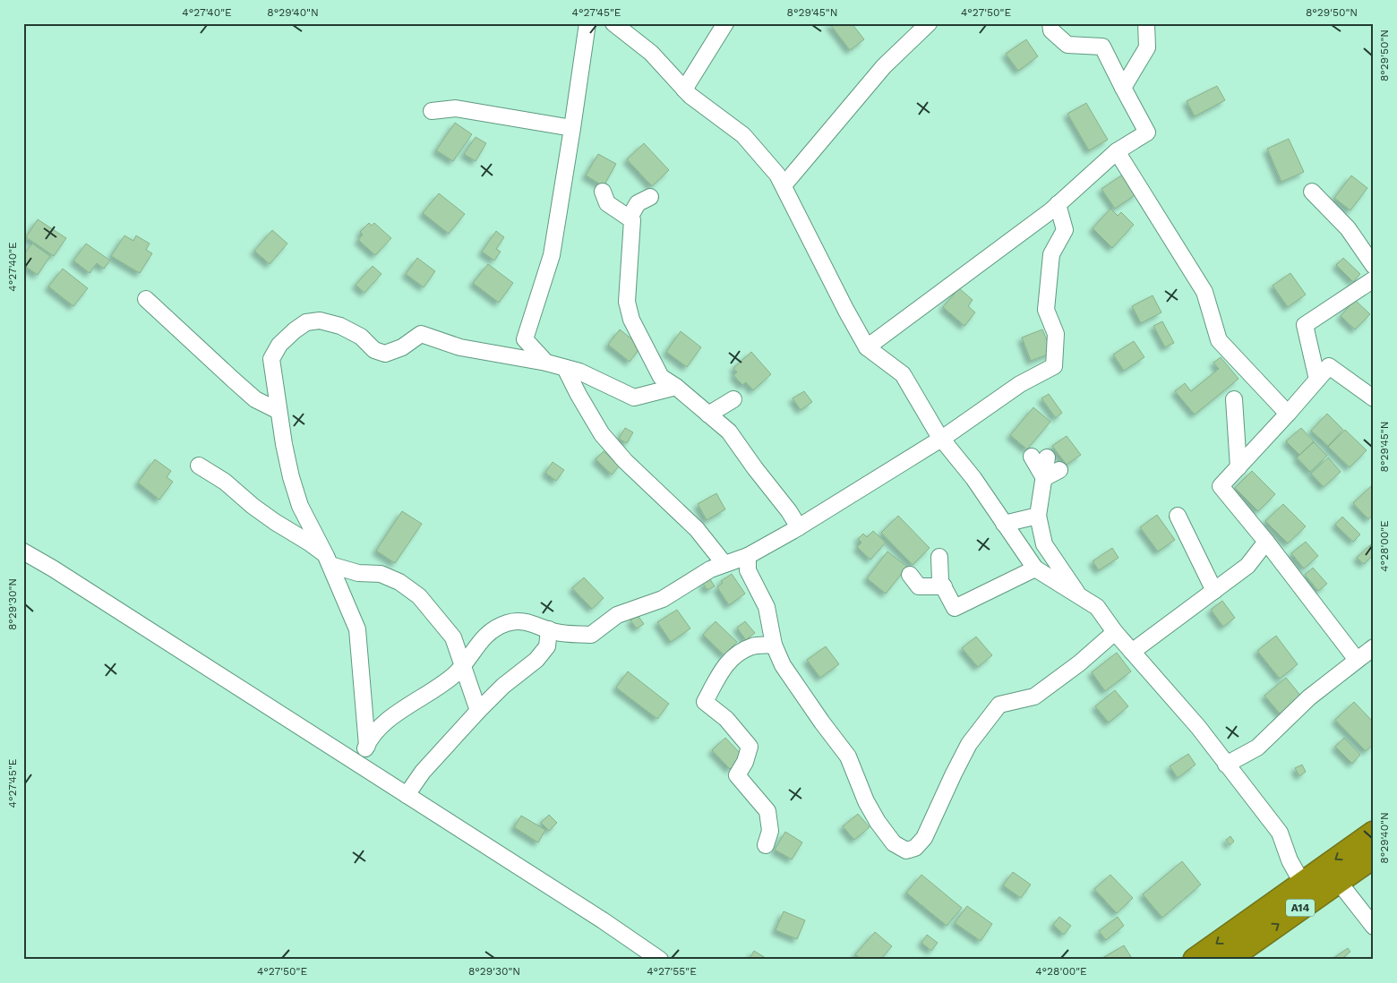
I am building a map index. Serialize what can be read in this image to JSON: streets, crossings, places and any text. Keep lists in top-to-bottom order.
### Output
{
  "streets": {
    "highway": ["A14"]
  },
  "coordinates": [
    "4°27'40\"E",
    "8°29'40\"N",
    "4°27'45\"E",
    "8°29'45\"N",
    "4°27'50\"E",
    "8°29'50\"N",
    "4°28'00\"E",
    "8°29'30\"N",
    "4°27'55\"E"
  ]
}
